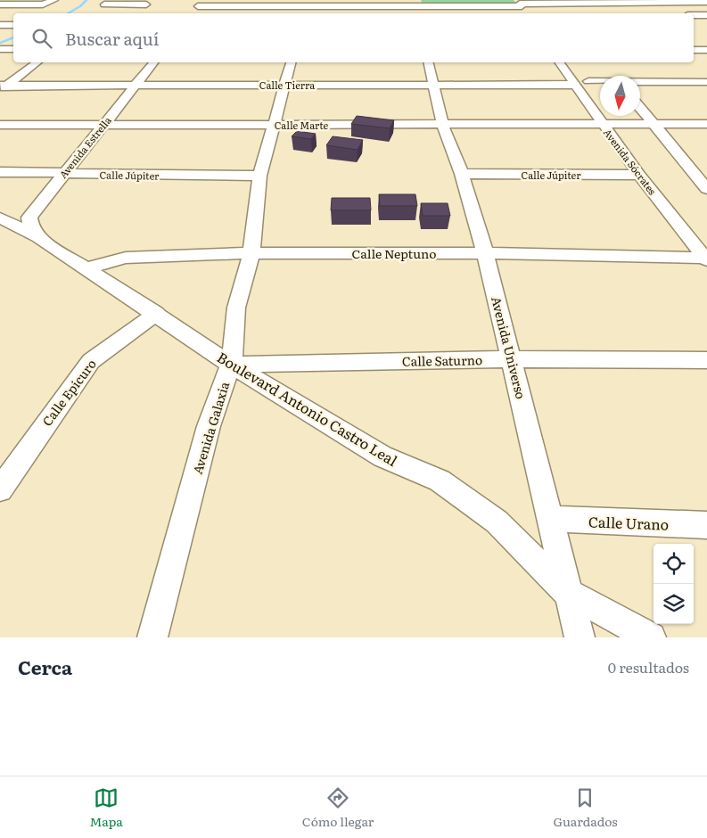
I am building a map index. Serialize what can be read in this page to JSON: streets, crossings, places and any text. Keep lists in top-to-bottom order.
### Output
{
  "streets": {
    "street": [
      "Calle Tierra",
      "Calle Marte",
      "Avenida Estrella",
      "Avenida Sócrates",
      "Calle Júpiter",
      "Calle Neptuno",
      "Avenida Universo",
      "Calle Saturno",
      "Calle Epicuro",
      "Boulevard Antonio Castro Leal",
      "Avenida Galaxia",
      "Calle Urano"
    ]
  },
  "crossings": [
    ["Calle Tierra", "Avenida Estrella"],
    ["Calle Tierra", "Avenida Sócrates"],
    ["Calle Tierra", "Avenida Universo"],
    ["Calle Tierra", "Avenida Galaxia"],
    ["Calle Marte", "Avenida Estrella"],
    ["Calle Marte", "Avenida Sócrates"],
    ["Calle Marte", "Avenida Universo"],
    ["Calle Marte", "Avenida Galaxia"],
    ["Avenida Estrella", "Calle Júpiter"],
    ["Avenida Estrella", "Boulevard Antonio Castro Leal"],
    ["Avenida Sócrates", "Calle Júpiter"],
    ["Avenida Sócrates", "Calle Neptuno"],
    ["Calle Júpiter", "Avenida Universo"],
    ["Calle Júpiter", "Avenida Galaxia"],
    ["Calle Neptuno", "Avenida Universo"],
    ["Calle Neptuno", "Boulevard Antonio Castro Leal"],
    ["Calle Neptuno", "Avenida Galaxia"],
    ["Avenida Universo", "Calle Saturno"],
    ["Avenida Universo", "Boulevard Antonio Castro Leal"],
    ["Avenida Universo", "Calle Urano"],
    ["Calle Saturno", "Boulevard Antonio Castro Leal"],
    ["Calle Saturno", "Avenida Galaxia"],
    ["Calle Epicuro", "Boulevard Antonio Castro Leal"],
    ["Boulevard Antonio Castro Leal", "Avenida Galaxia"]
  ],
  "north": "bottom",
  "page": {
    "search": "Buscar aquí",
    "heading": ["Cerca", "0 resultados"],
    "nav": ["Mapa", "Cómo llegar", "Guardados"]
  }
}
